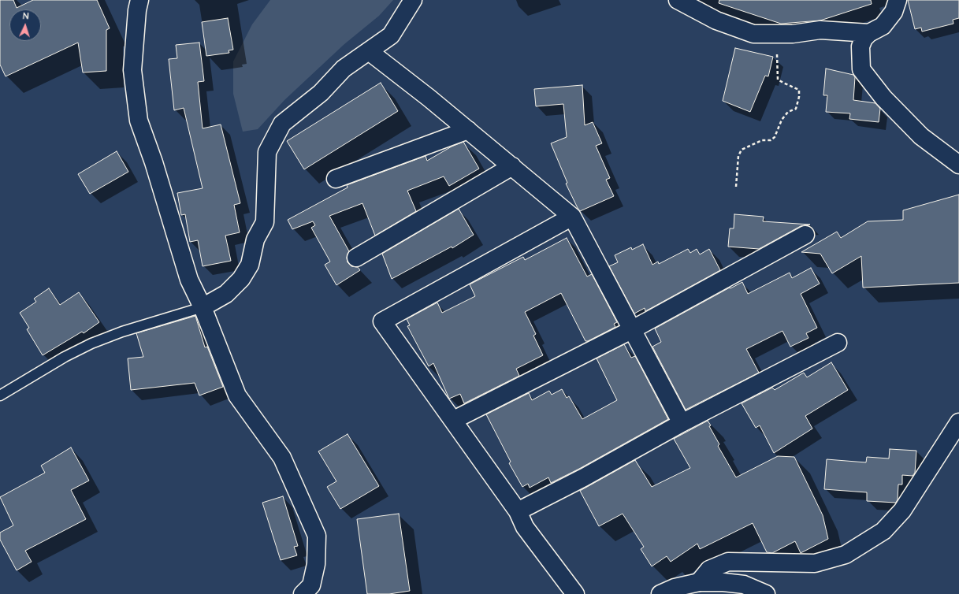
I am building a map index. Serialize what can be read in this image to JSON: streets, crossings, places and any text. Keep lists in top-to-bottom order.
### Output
{
  "north": "top"
}
